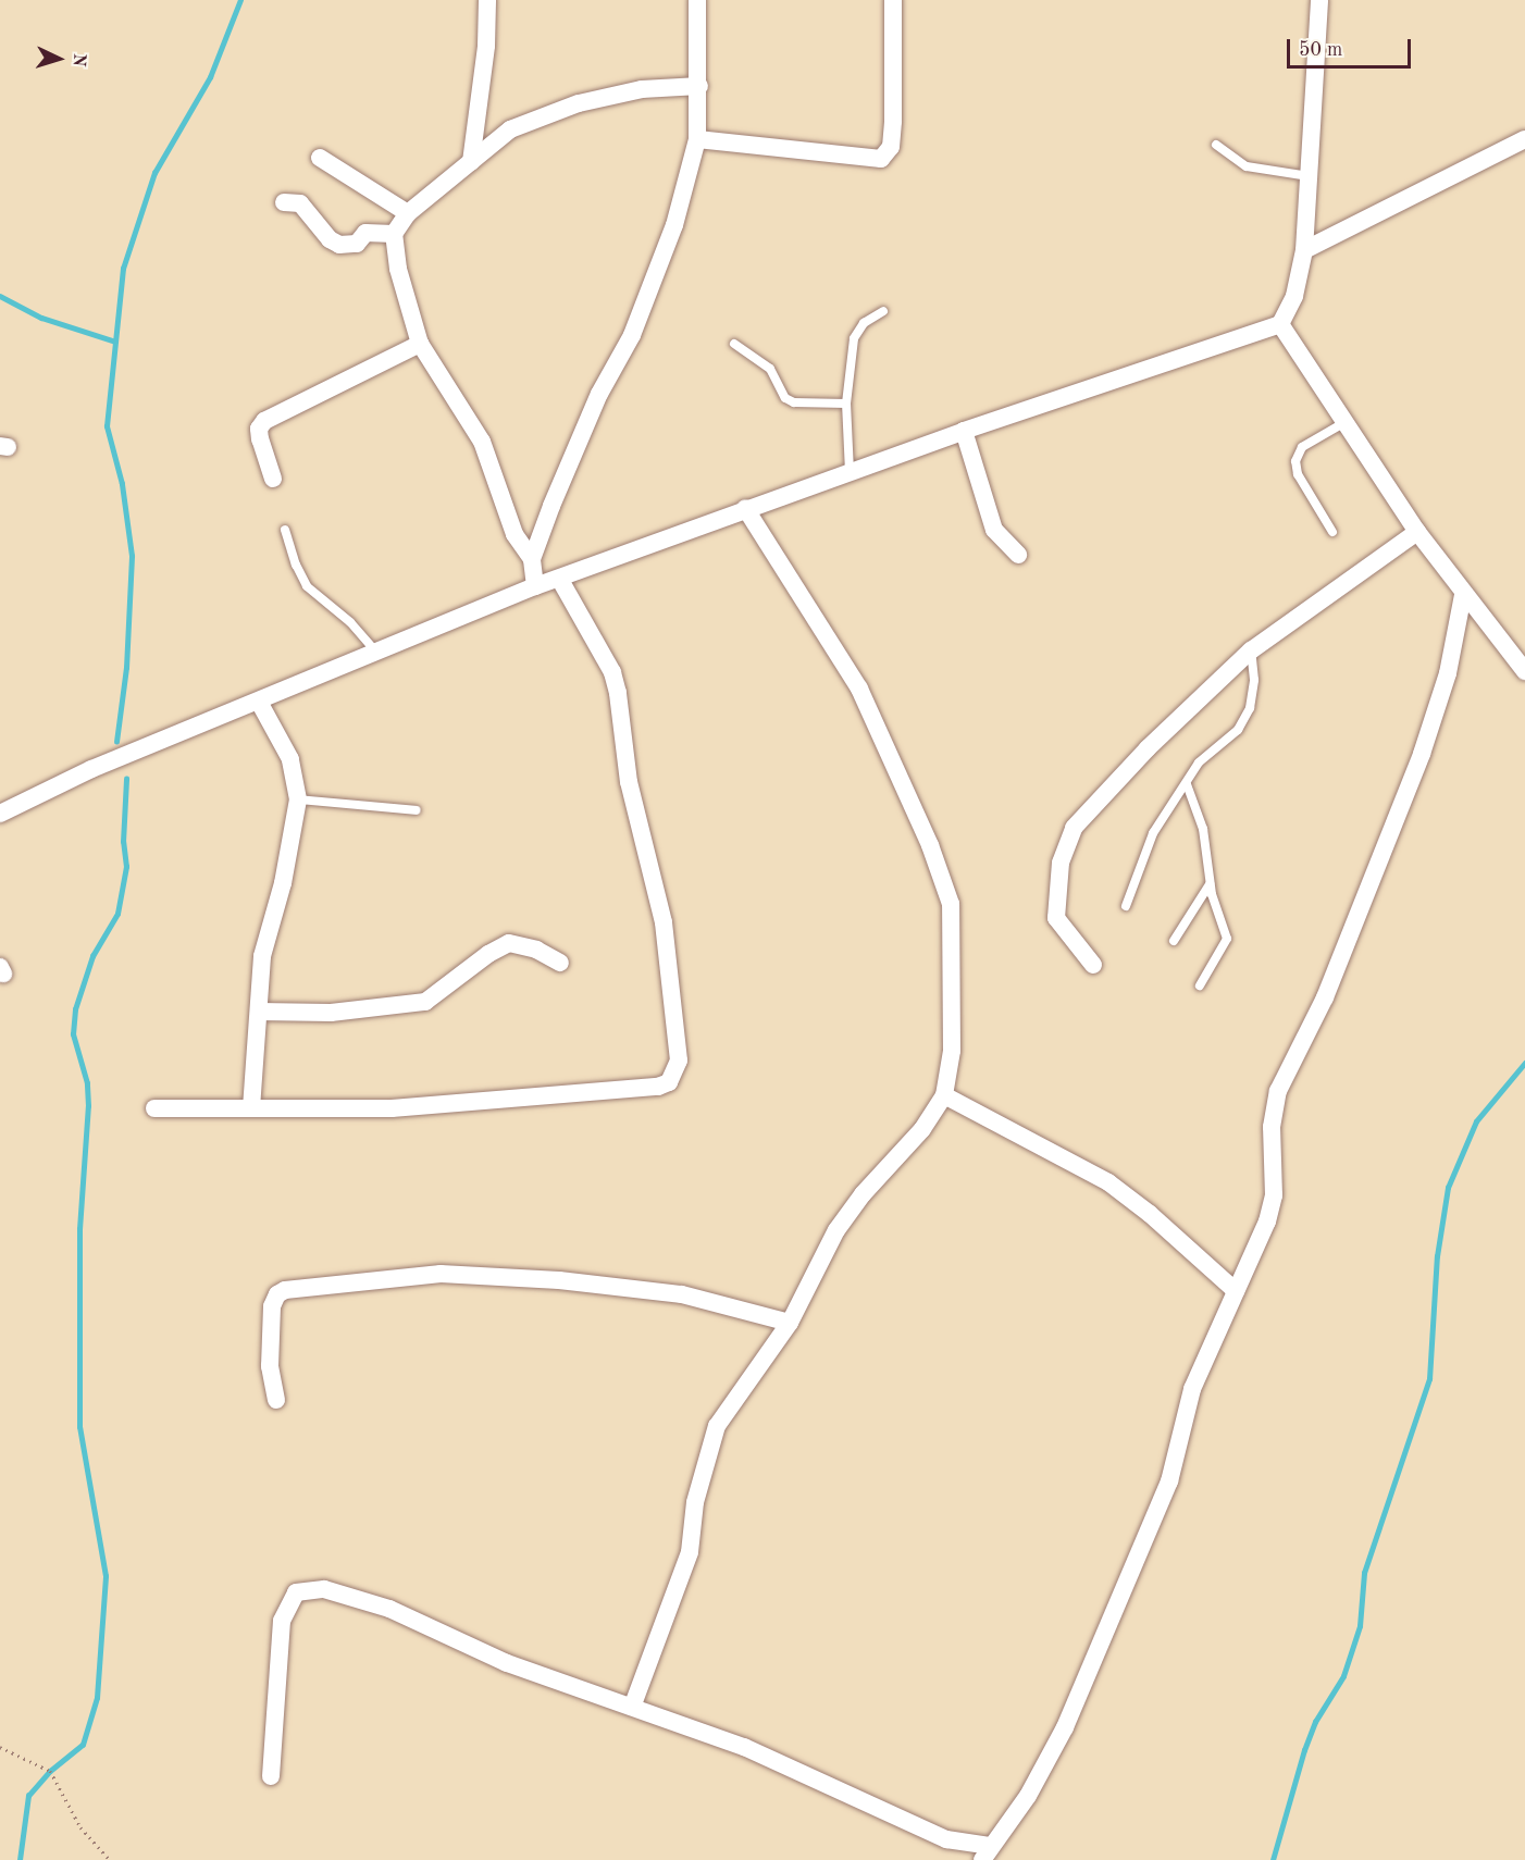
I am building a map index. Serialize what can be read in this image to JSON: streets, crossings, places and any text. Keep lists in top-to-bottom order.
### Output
{
  "scale_bar": "50 m",
  "north": "right"
}
